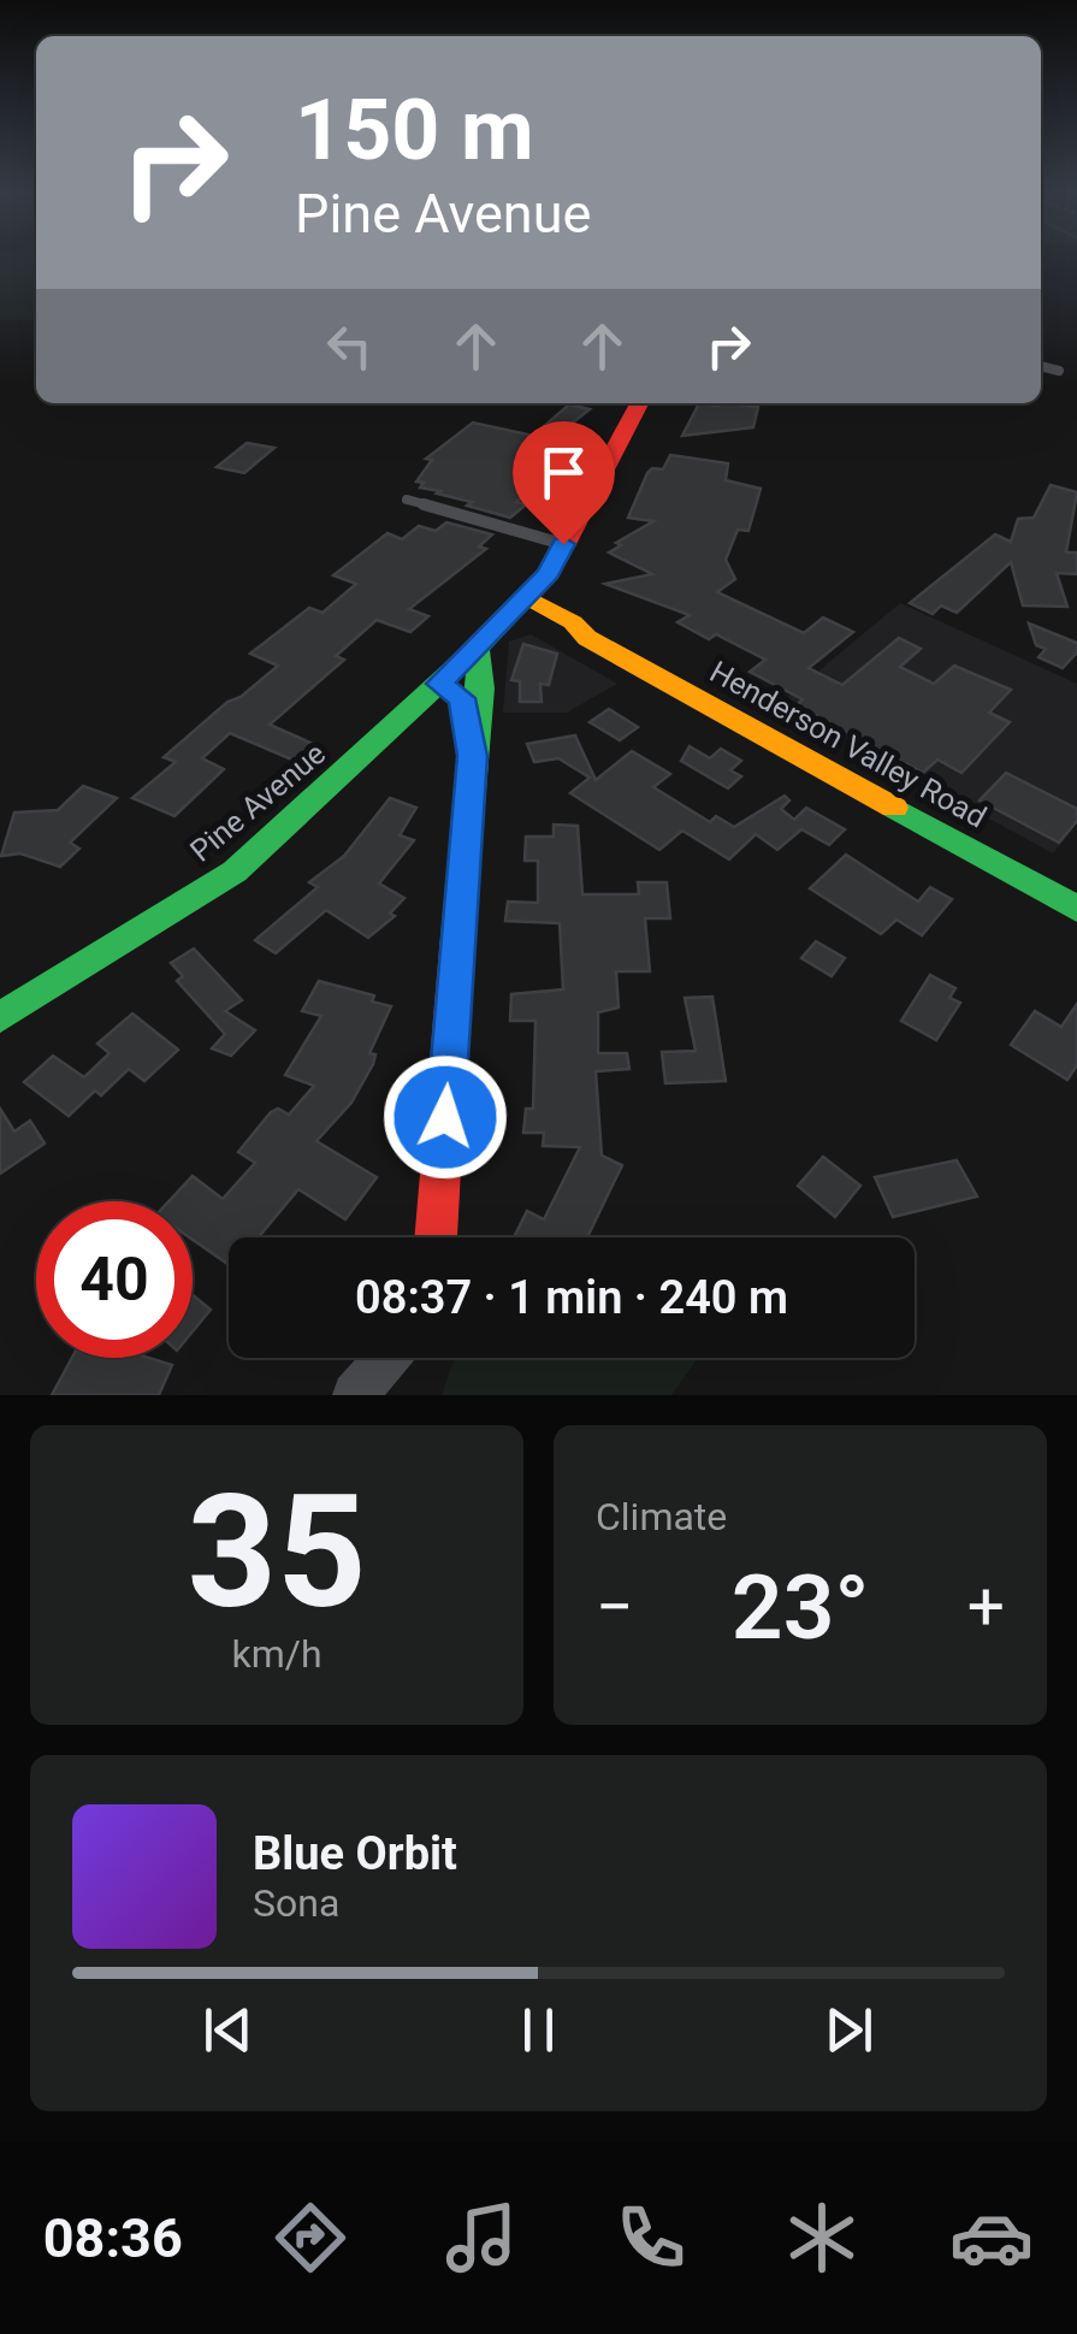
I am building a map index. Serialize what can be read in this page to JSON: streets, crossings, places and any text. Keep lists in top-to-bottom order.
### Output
{
  "streets": {
    "street": ["Henderson Valley Road", "Pine Avenue"]
  },
  "crossings": [
    ["Henderson Valley Road", "Pine Avenue"]
  ],
  "page": {
    "turn": ["150 m", "Pine Avenue"],
    "limit": "40",
    "trip": "08:37 · 1 min · 240 m",
    "tile": [
      ["35", "km/h"],
      "Climate"
    ],
    "heat": ["−", "23°", "+"],
    "song": ["Blue Orbit", "Sona"],
    "tabs": "08:36"
  }
}
